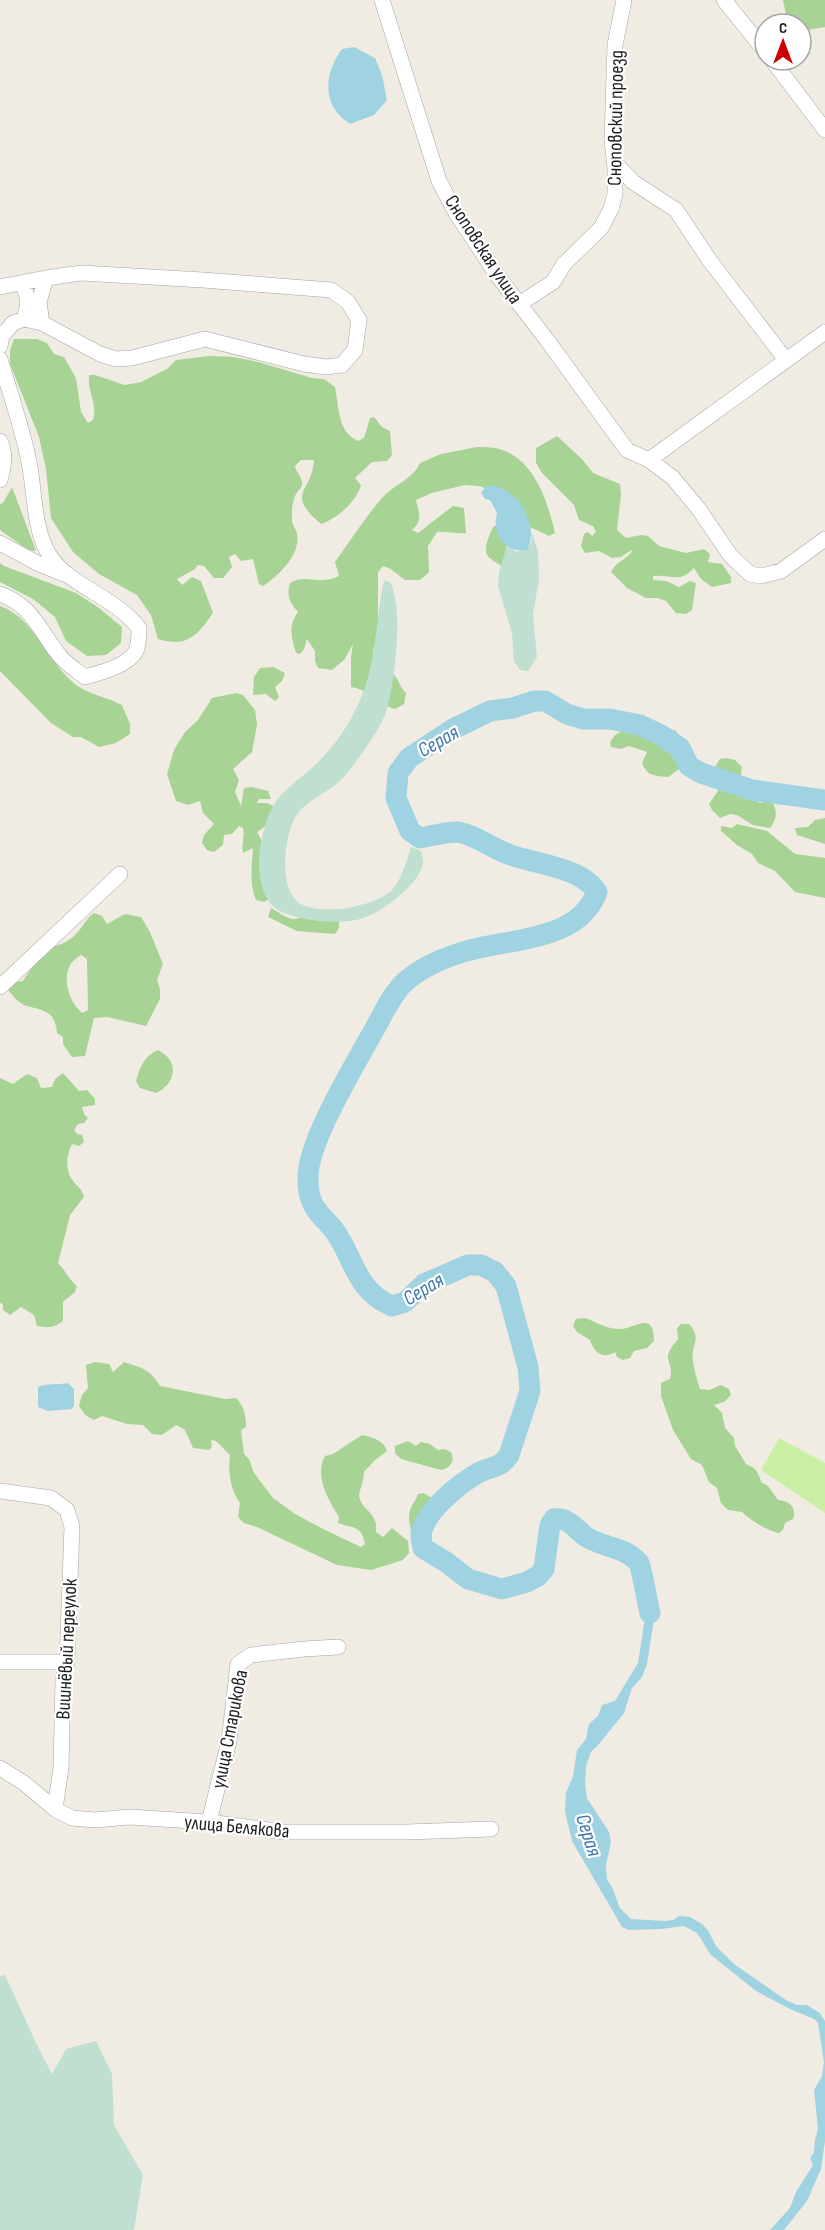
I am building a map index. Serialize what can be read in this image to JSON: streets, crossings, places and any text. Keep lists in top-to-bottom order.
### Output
{
  "streets": {
    "street": [
      "Сноповский проезд",
      "Сноповская улица",
      "Вишнёвый переулок",
      "улица Старикова",
      "улица Белякова"
    ]
  },
  "crossings": [
    ["Сноповский проезд", "Сноповская улица"],
    ["Вишнёвый переулок", "улица Белякова"],
    ["улица Старикова", "улица Белякова"]
  ],
  "water": ["Серая"],
  "north": "top"
}
